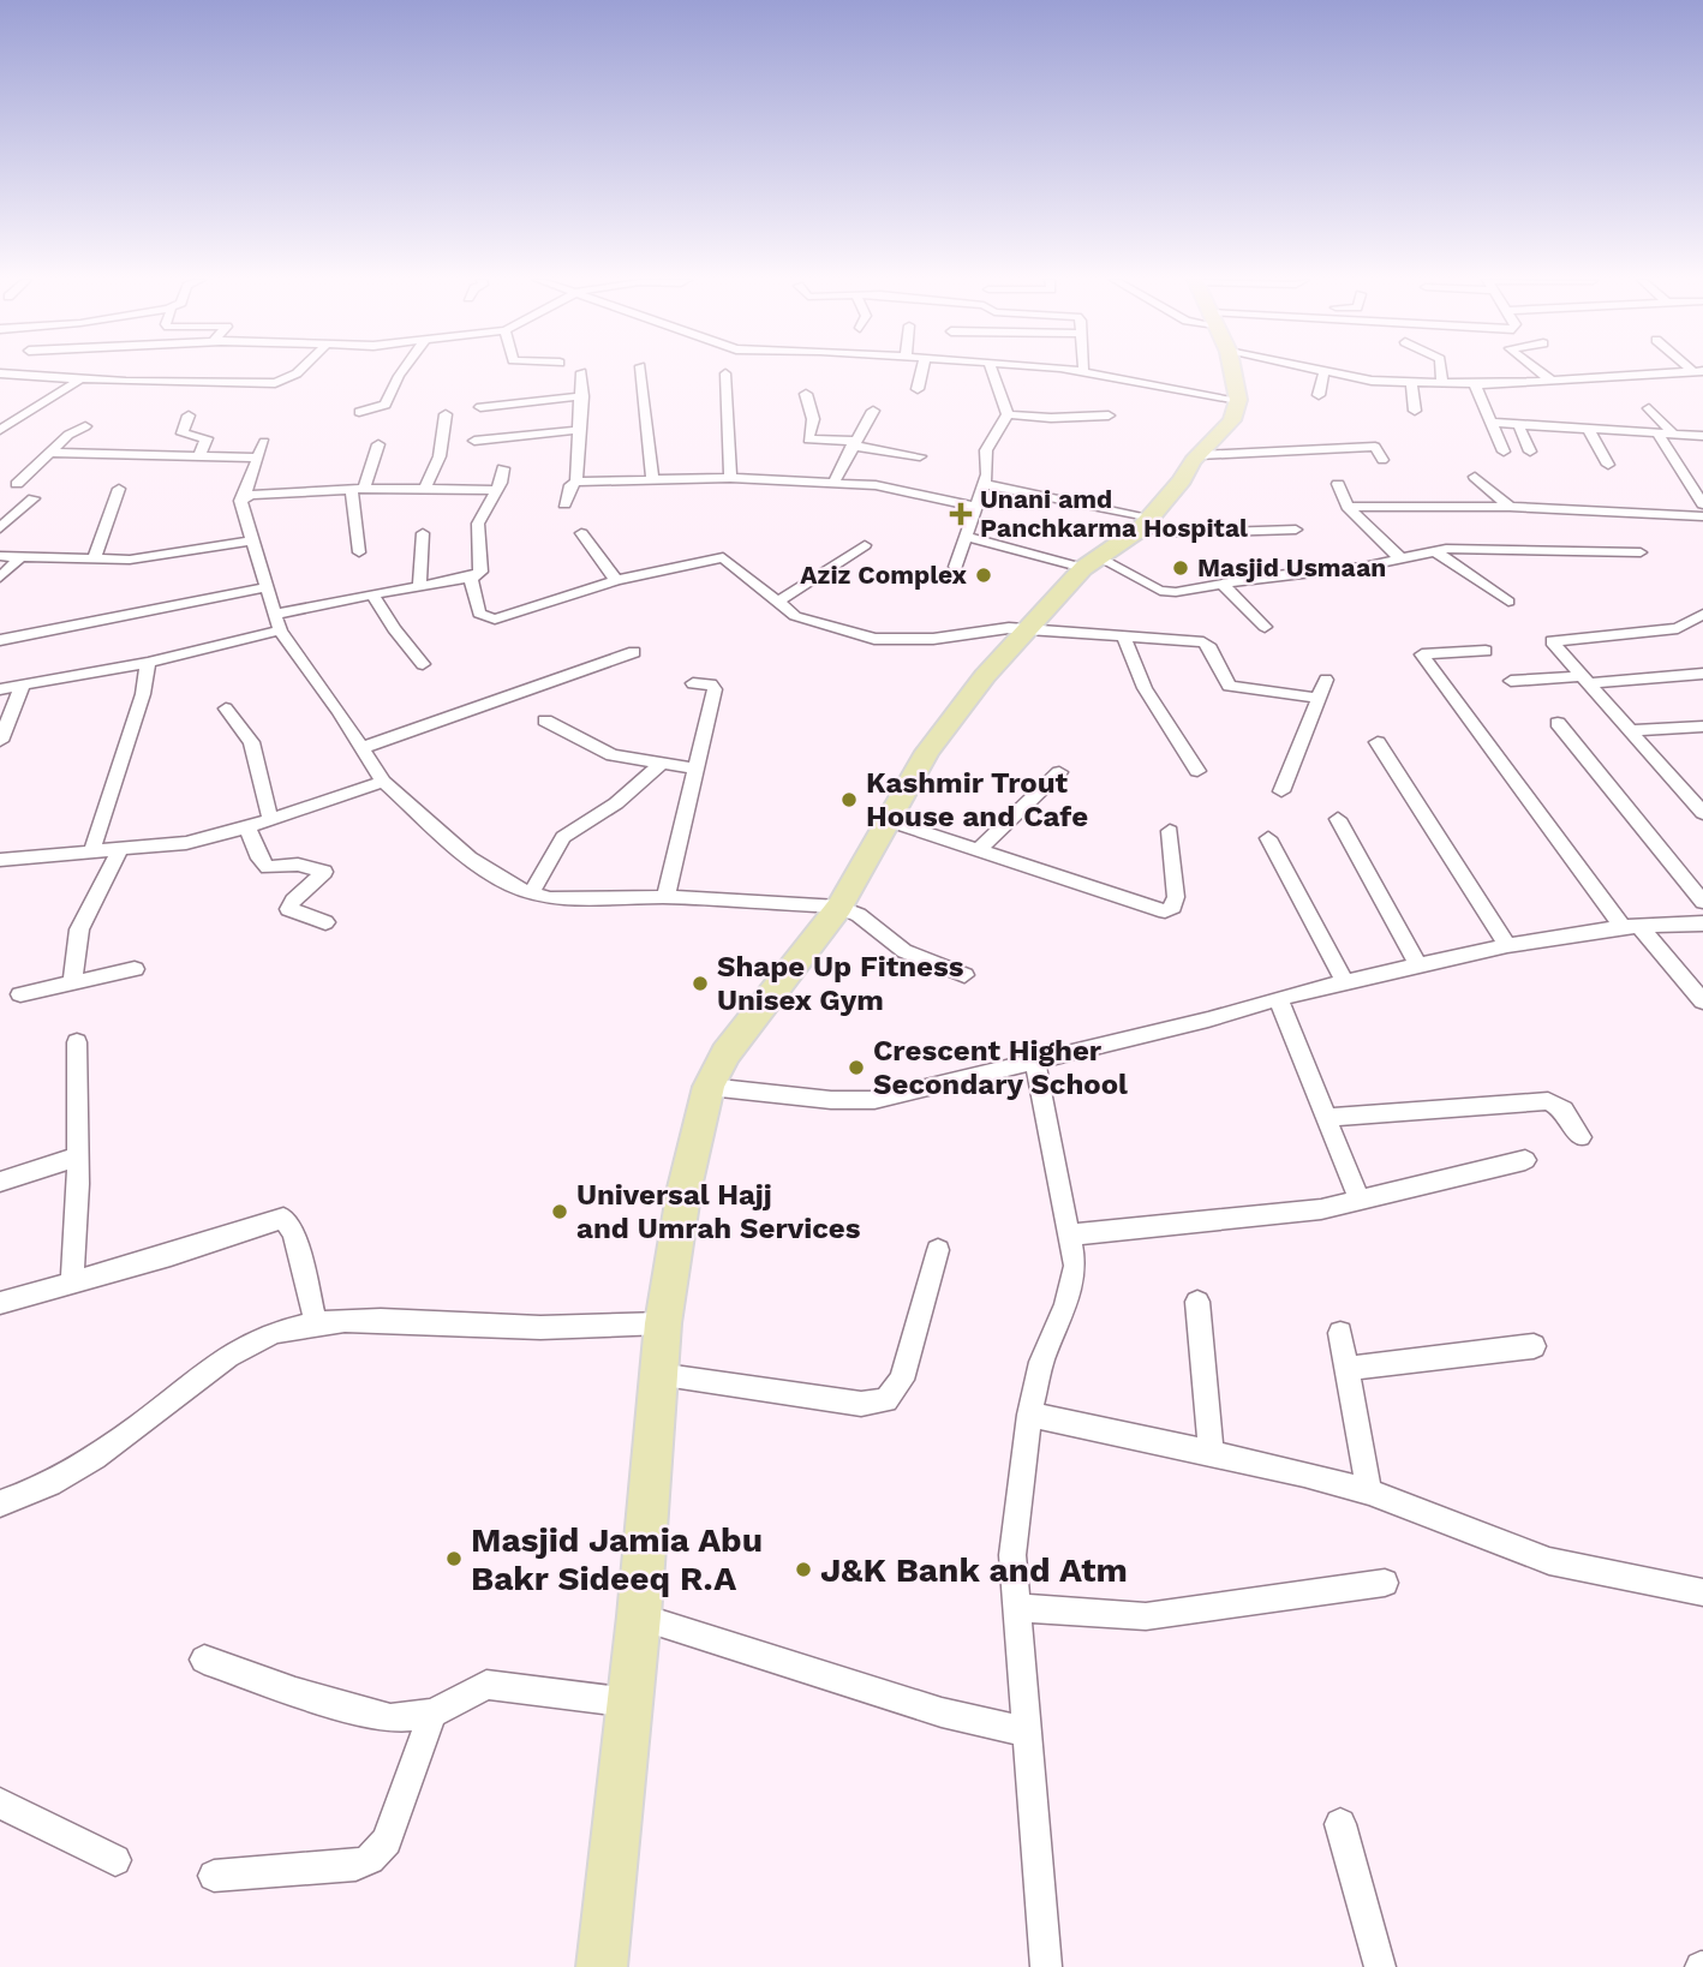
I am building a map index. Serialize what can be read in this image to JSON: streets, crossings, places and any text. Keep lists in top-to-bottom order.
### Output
{
  "places": {
    "health": ["Unani amd Panchkarma Hospital"],
    "other": [
      "Masjid Usmaan",
      "Aziz Complex",
      "Kashmir Trout House and Cafe",
      "Shape Up Fitness Unisex Gym",
      "Crescent Higher Secondary School",
      "Universal Hajj and Umrah Services",
      "Masjid Jamia Abu Bakr Sideeq R.A",
      "J&K Bank and Atm"
    ]
  }
}
